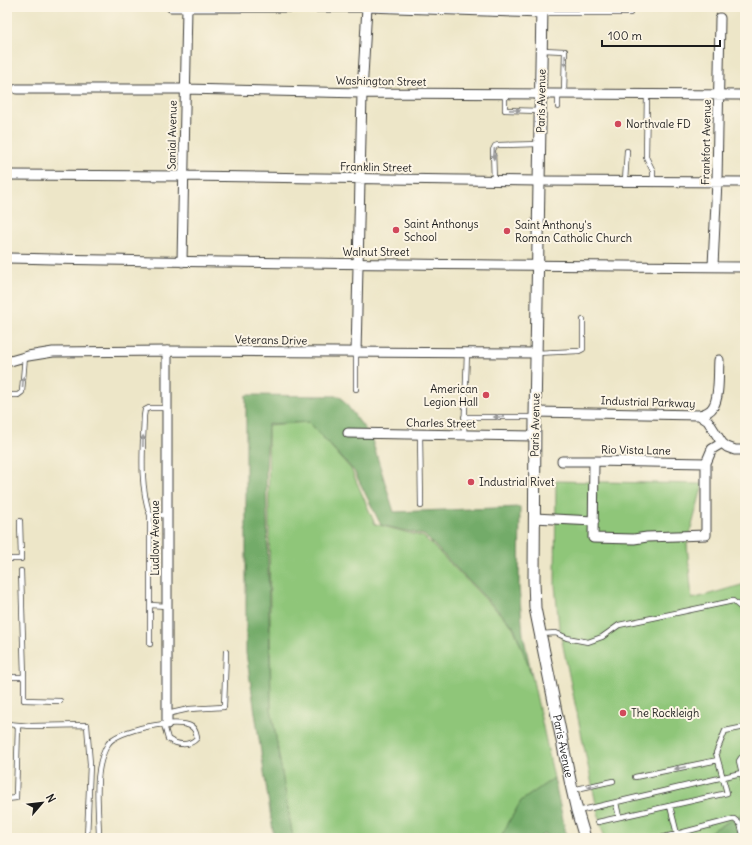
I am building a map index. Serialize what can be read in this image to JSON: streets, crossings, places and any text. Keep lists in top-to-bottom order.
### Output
{
  "streets": {
    "street": [
      "Washington Street",
      "Paris Avenue",
      "Sanial Avenue",
      "Frankfort Avenue",
      "Franklin Street",
      "Walnut Street",
      "Veterans Drive",
      "Industrial Parkway",
      "Charles Street",
      "Rio Vista Lane",
      "Ludlow Avenue"
    ]
  },
  "crossings": [
    ["Washington Street", "Paris Avenue"],
    ["Washington Street", "Sanial Avenue"],
    ["Washington Street", "Frankfort Avenue"],
    ["Paris Avenue", "Franklin Street"],
    ["Paris Avenue", "Walnut Street"],
    ["Paris Avenue", "Veterans Drive"],
    ["Paris Avenue", "Industrial Parkway"],
    ["Paris Avenue", "Charles Street"],
    ["Sanial Avenue", "Franklin Street"],
    ["Sanial Avenue", "Walnut Street"],
    ["Frankfort Avenue", "Franklin Street"],
    ["Frankfort Avenue", "Walnut Street"],
    ["Veterans Drive", "Ludlow Avenue"]
  ],
  "places": [
    "Northvale FD",
    "Saint Anthonys School",
    "Saint Anthony's Roman Catholic Church",
    "American Legion Hall",
    "Industrial Rivet",
    "The Rockleigh"
  ],
  "scale_bar": "100 m",
  "north": "top right"
}
